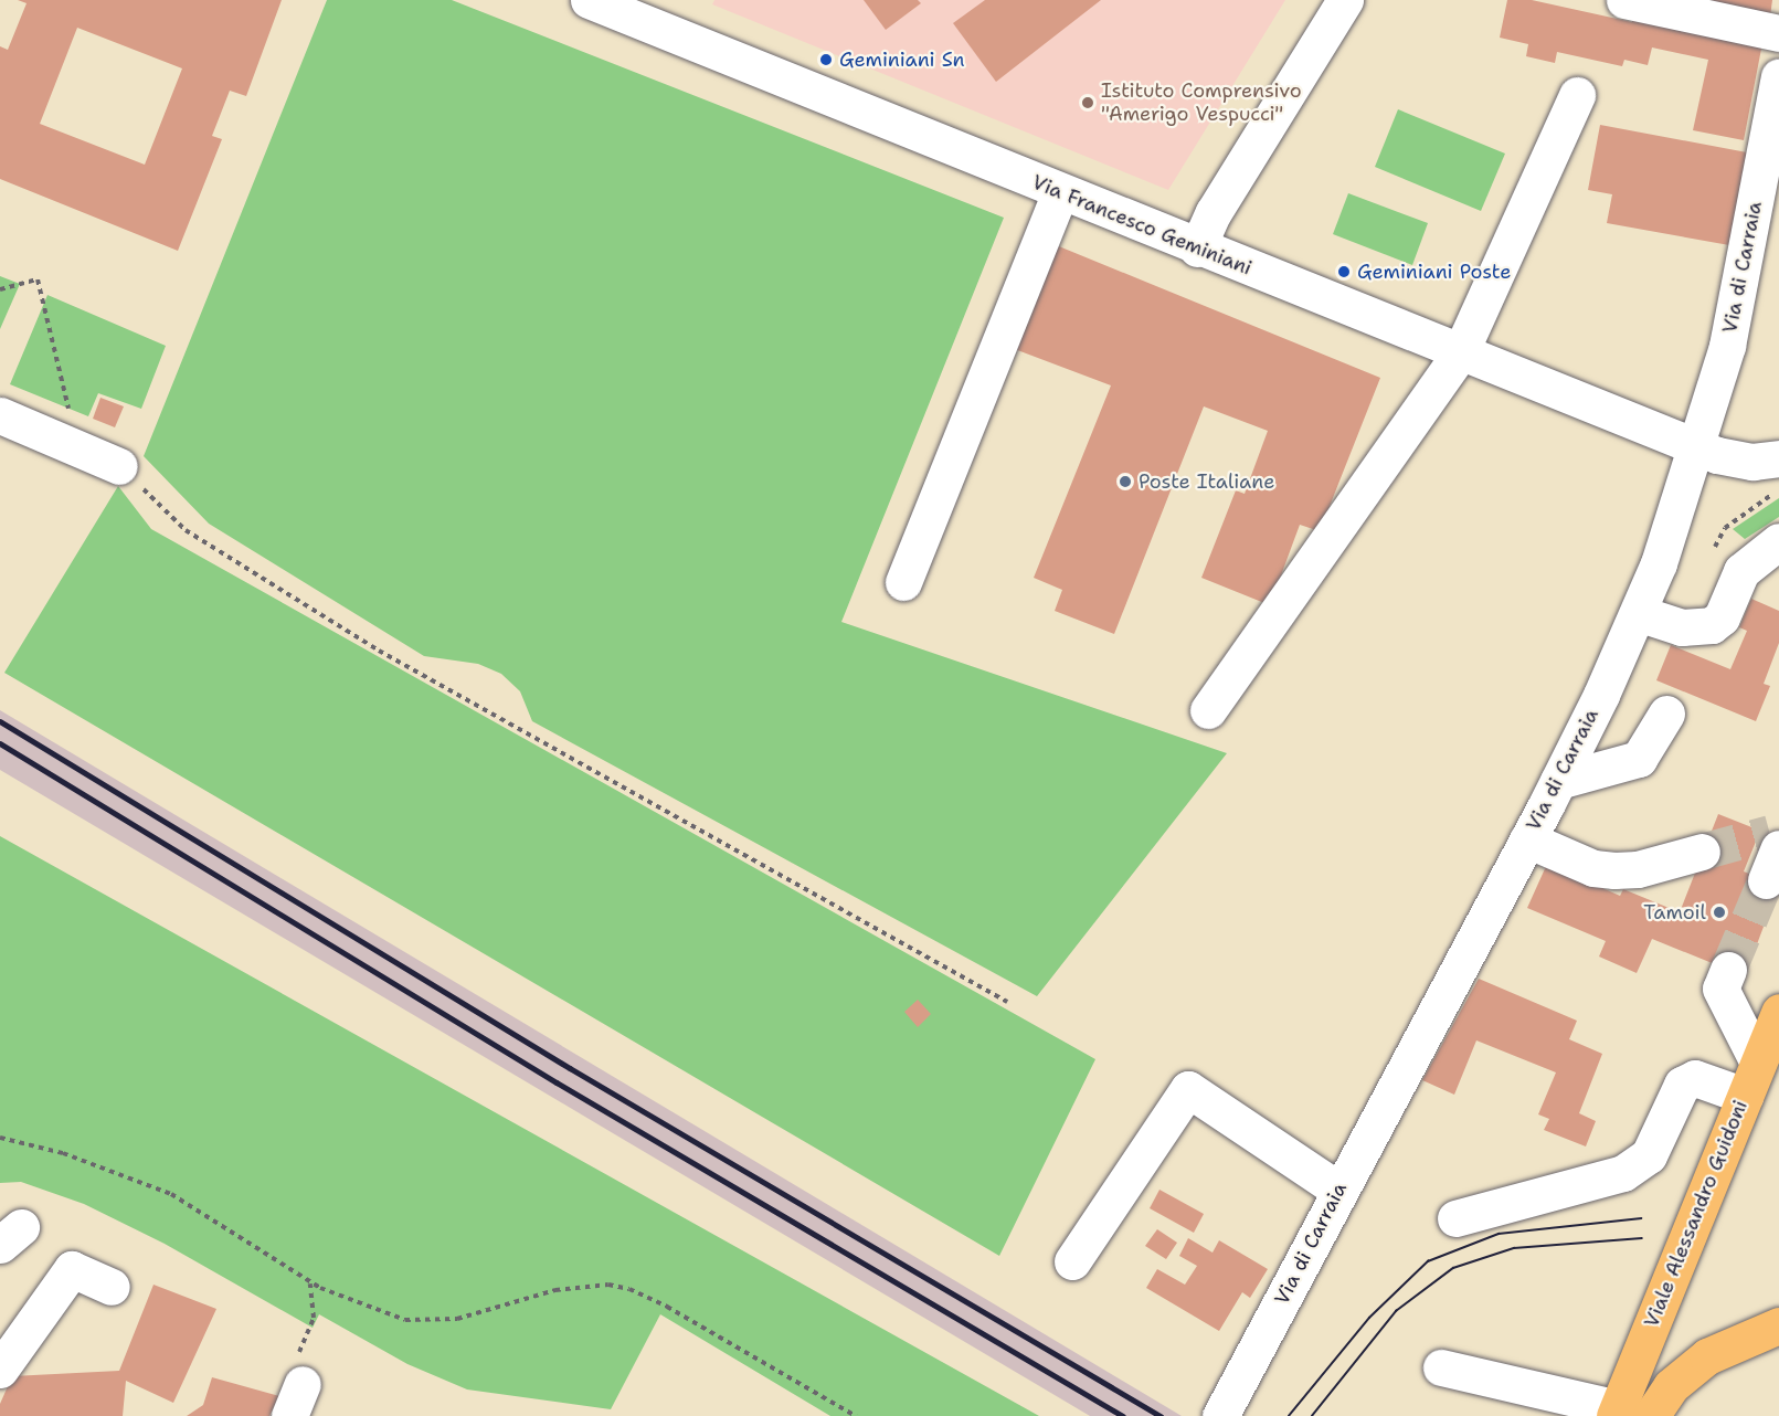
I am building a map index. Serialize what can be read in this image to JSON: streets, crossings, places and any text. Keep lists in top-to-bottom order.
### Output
{
  "streets": {
    "main road": ["Viale Alessandro Guidoni"],
    "street": ["Via Francesco Geminiani", "Via di Carraia"]
  },
  "crossings": [
    ["Via Francesco Geminiani", "Via di Carraia"]
  ],
  "places": [
    "Geminiani Sn",
    "Istituto Comprensivo \"Amerigo Vespucci\"",
    "Geminiani Poste",
    "Poste Italiane",
    "Tamoil"
  ]
}
